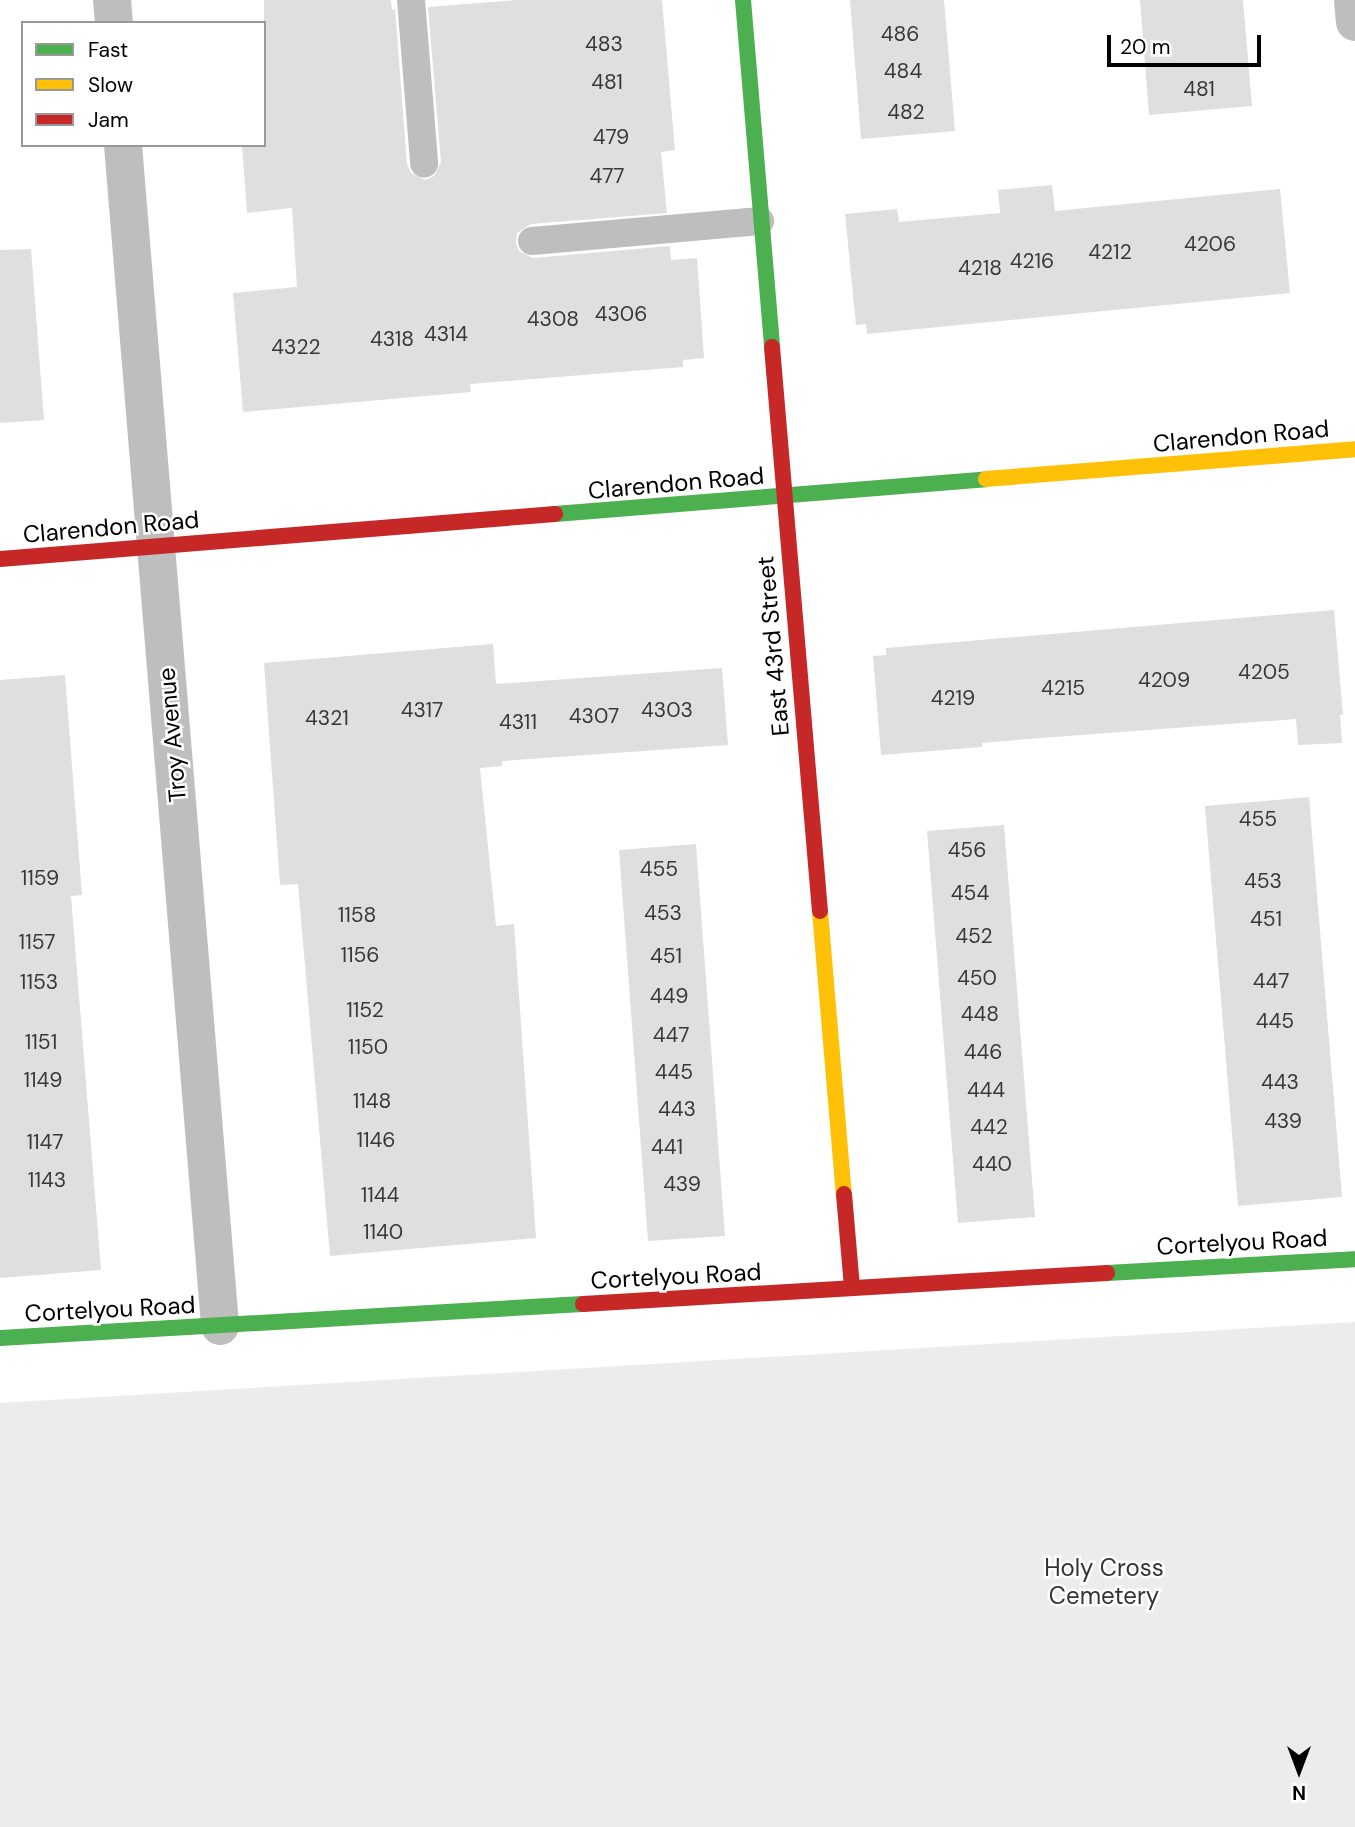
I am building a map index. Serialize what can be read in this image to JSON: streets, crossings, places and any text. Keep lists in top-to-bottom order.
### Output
{
  "streets": {
    "street": [
      "Clarendon Road",
      "East 43rd Street",
      "Troy Avenue",
      "Cortelyou Road"
    ]
  },
  "crossings": [
    ["Clarendon Road", "East 43rd Street"],
    ["Clarendon Road", "Troy Avenue"],
    ["East 43rd Street", "Cortelyou Road"],
    ["Troy Avenue", "Cortelyou Road"]
  ],
  "parks": ["Holy Cross Cemetery"],
  "house_numbers": [
    "486",
    "483",
    "484",
    "481",
    "481",
    "482",
    "479",
    "477",
    "4206",
    "4212",
    "4216",
    "4218",
    "4306",
    "4308",
    "4314",
    "4318",
    "4322",
    "4205",
    "4209",
    "4215",
    "4219",
    "4317",
    "4303",
    "4307",
    "4321",
    "4311",
    "455",
    "456",
    "455",
    "1159",
    "453",
    "454",
    "453",
    "1158",
    "451",
    "452",
    "1157",
    "1156",
    "451",
    "450",
    "447",
    "1153",
    "449",
    "1152",
    "448",
    "445",
    "447",
    "1151",
    "1150",
    "446",
    "445",
    "1149",
    "443",
    "444",
    "1148",
    "443",
    "439",
    "442",
    "1146",
    "1147",
    "441",
    "440",
    "1143",
    "439",
    "1144",
    "1140"
  ],
  "legend": ["Fast", "Slow", "Jam"],
  "scale_bar": "20 m",
  "north": "bottom"
}
